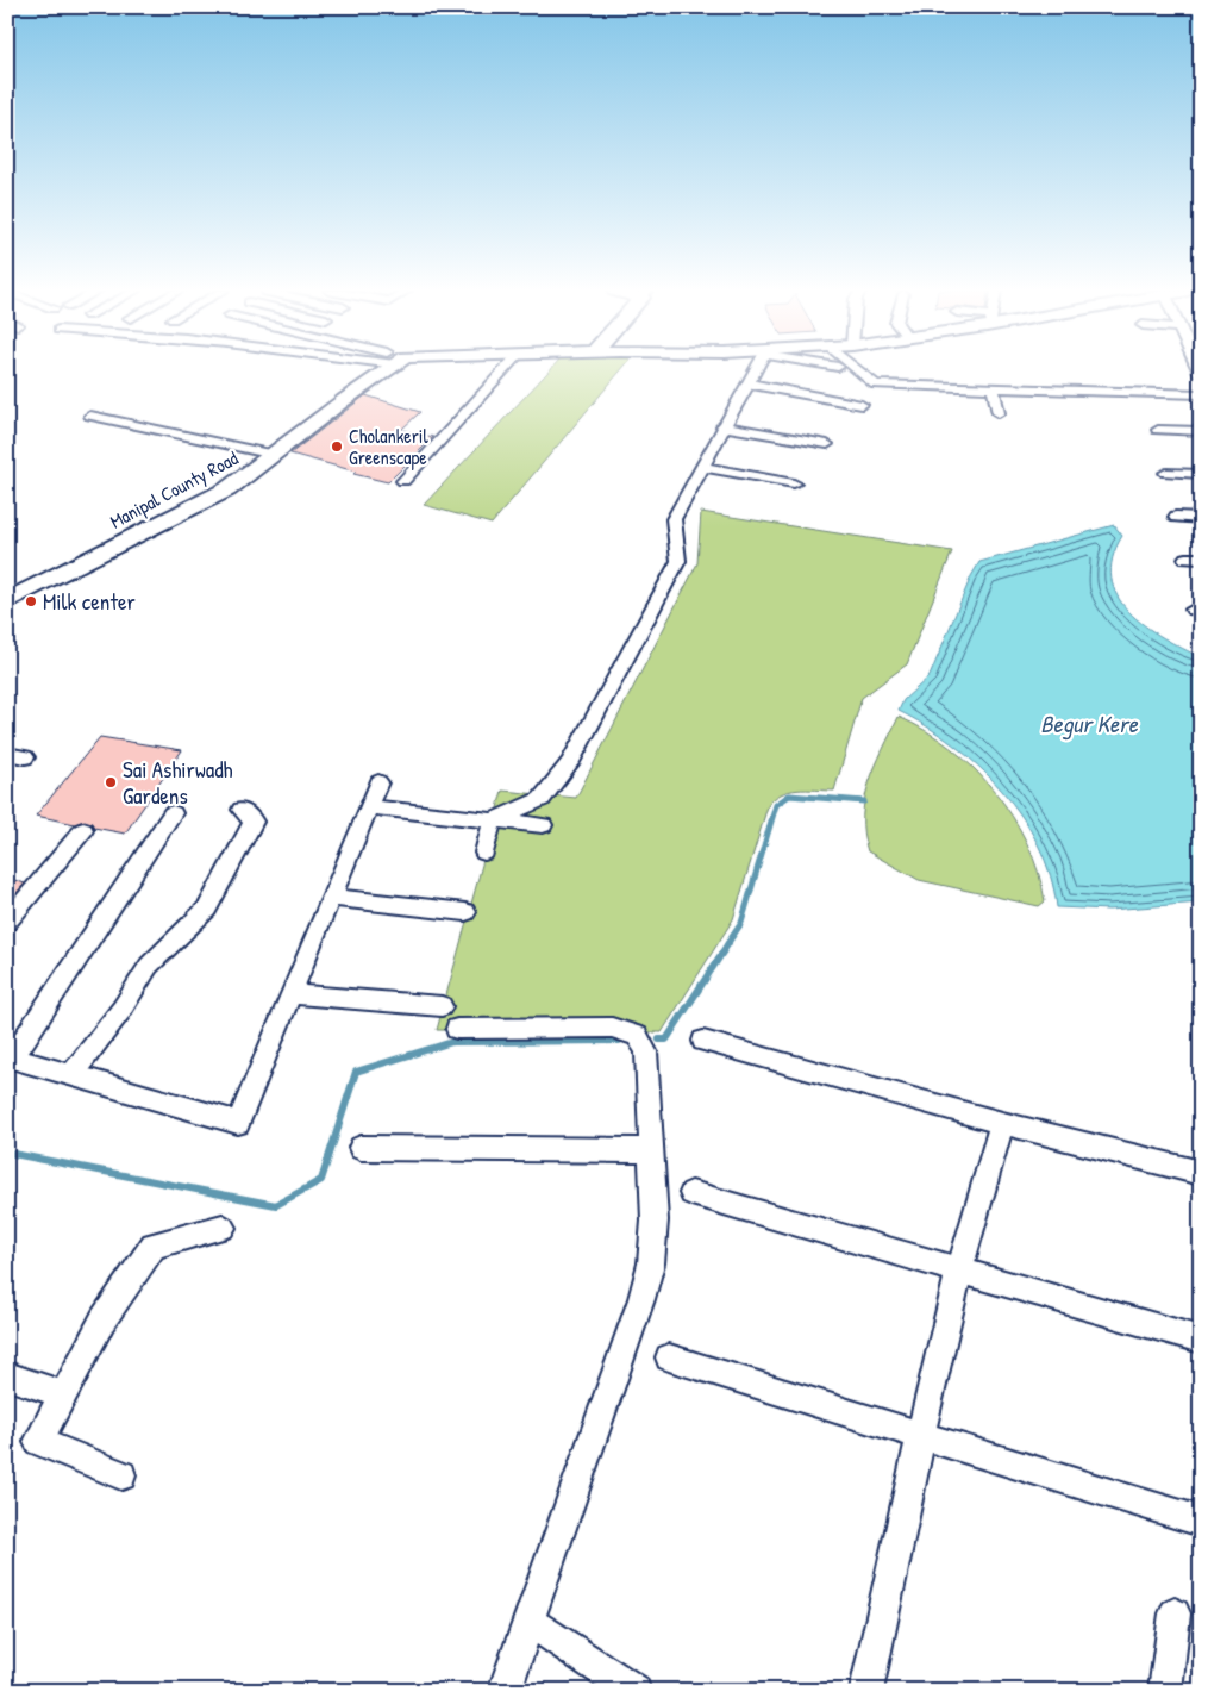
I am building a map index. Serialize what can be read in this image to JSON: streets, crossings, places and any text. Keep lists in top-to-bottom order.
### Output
{
  "streets": {
    "main road": ["Manipal County Road"]
  },
  "water": ["Begur Kere"],
  "places": ["Cholankeril Greenscape", "Milk center", "Sai Ashirwadh Gardens"]
}
